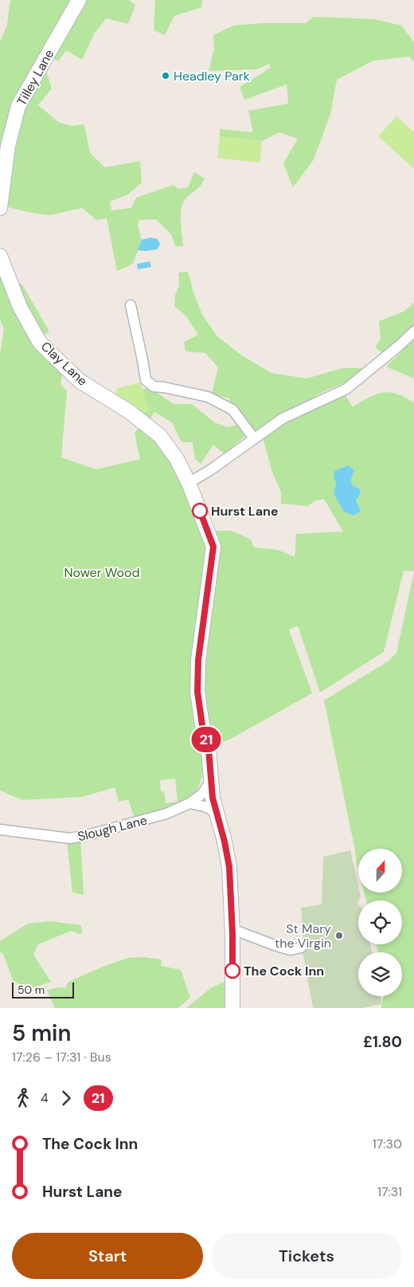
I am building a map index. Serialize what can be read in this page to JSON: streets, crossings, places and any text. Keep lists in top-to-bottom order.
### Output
{
  "streets": {
    "street": ["Tilley Lane", "Clay Lane", "Slough Lane"]
  },
  "crossings": [
    ["Clay Lane", "Slough Lane"]
  ],
  "parks": ["Nower Wood"],
  "places": [
    "Headley Park",
    "Hurst Lane",
    "St Mary the Virgin",
    "The Cock Inn"
  ],
  "lines": ["bus line 21"],
  "scale_bar": "50 m",
  "north": "top",
  "page": {
    "on_map": "21",
    "scale": "50 m",
    "heading": ["5 min", "17:26 – 17:31 · Bus", "£1.80"],
    "legs": ["4", "21"],
    "list": [
      {
        "name": "The Cock Inn",
        "value": "17:30"
      },
      {
        "name": "Hurst Lane",
        "value": "17:31"
      }
    ],
    "buttons": ["Start", "Tickets"]
  }
}
